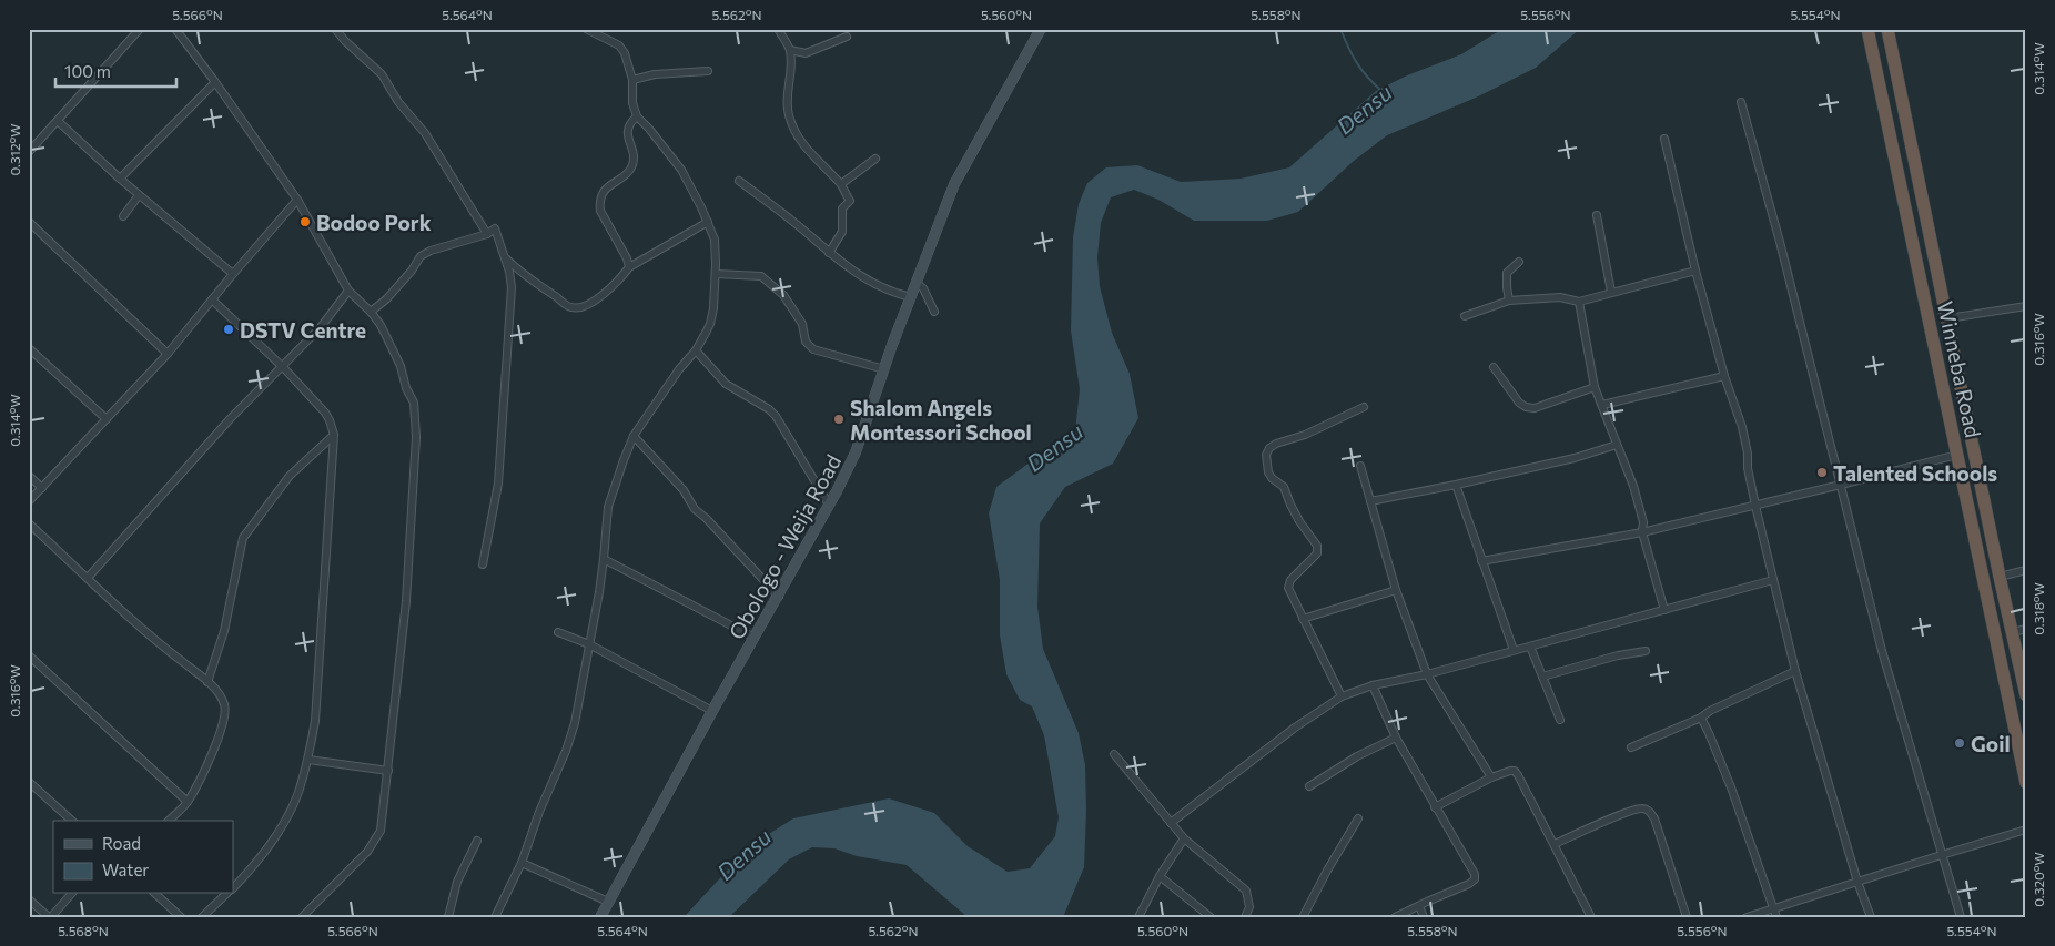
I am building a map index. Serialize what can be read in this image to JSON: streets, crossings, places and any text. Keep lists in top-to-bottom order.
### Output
{
  "streets": {
    "highway": ["Winneba Road"],
    "street": ["Obologo - Weija Road"]
  },
  "water": ["Densu"],
  "places": [
    "Bodoo Pork",
    "DSTV Centre",
    "Shalom Angels Montessori School",
    "Talented Schools",
    "Goil"
  ],
  "legend": ["Road", "Water"],
  "scale_bar": "100 m",
  "coordinates": [
    "5.566°N",
    "5.564°N",
    "5.562°N",
    "5.560°N",
    "5.558°N",
    "5.556°N",
    "5.554°N",
    "0.314°W",
    "0.312°W",
    "0.316°W",
    "0.318°W",
    "0.320°W",
    "5.568°N"
  ]
}
